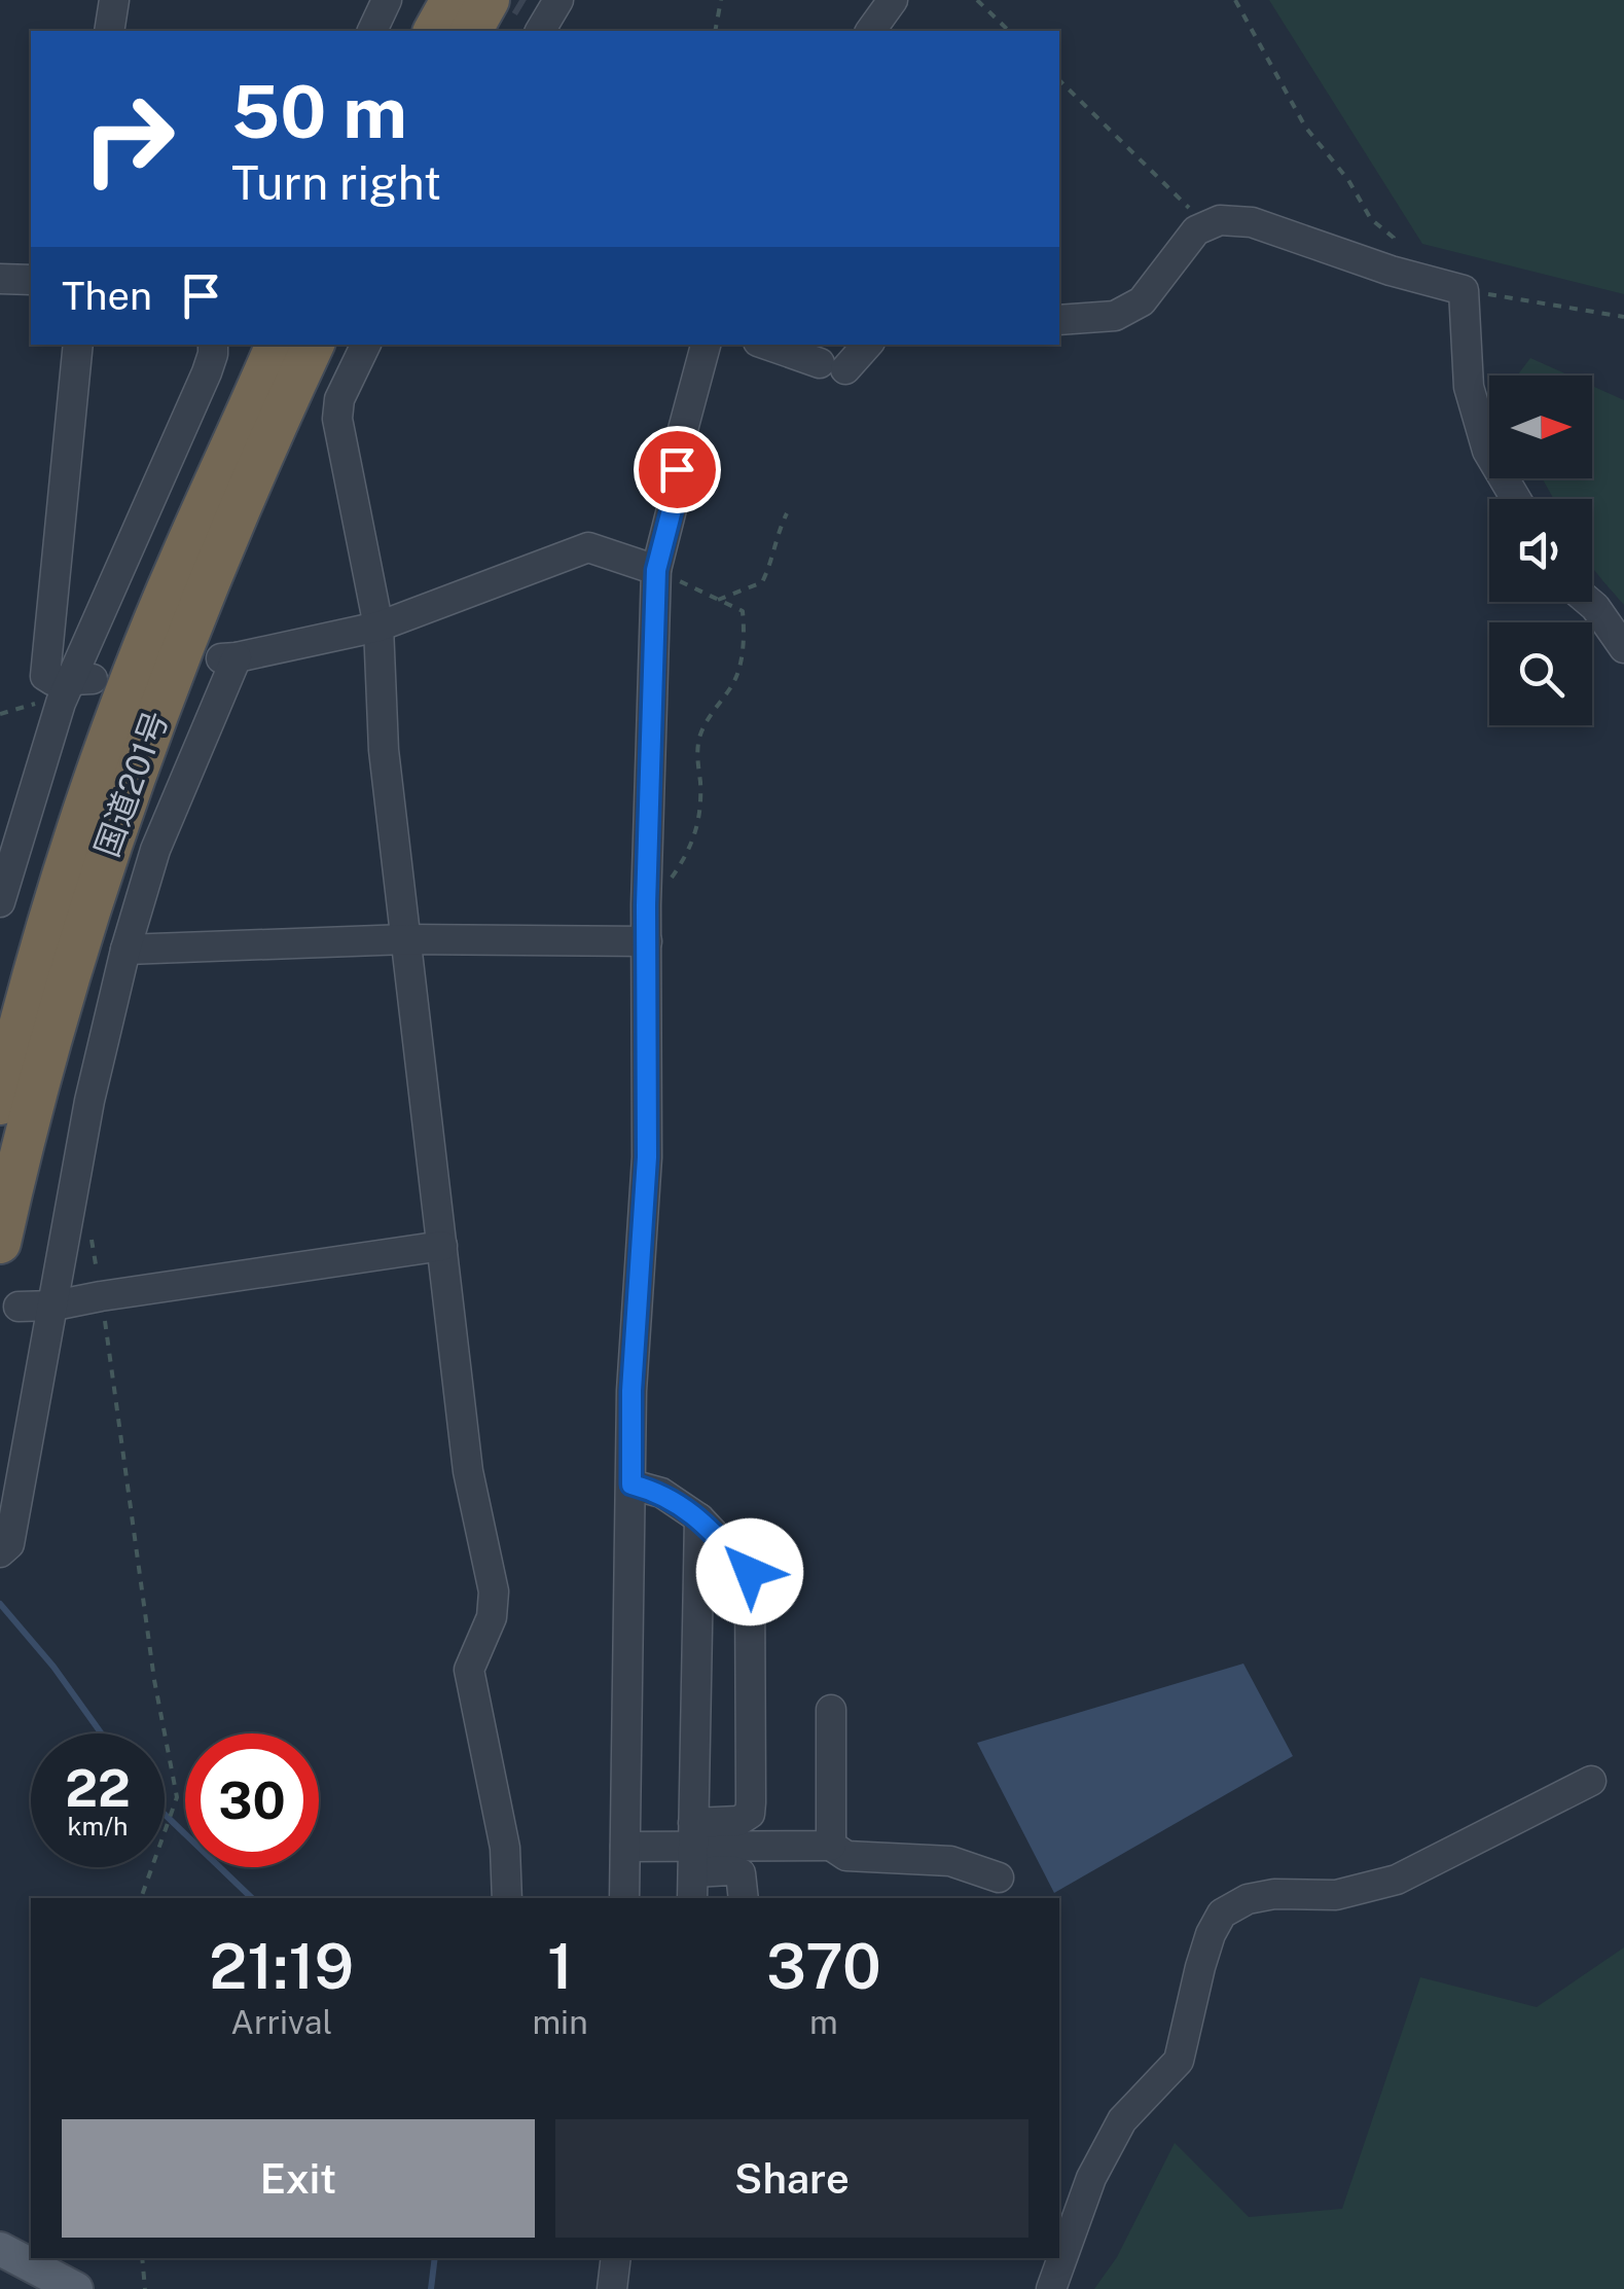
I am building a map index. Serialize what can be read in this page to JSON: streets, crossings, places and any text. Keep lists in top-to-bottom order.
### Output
{
  "streets": {
    "highway": ["国道201号"]
  },
  "north": "right",
  "page": {
    "turn": ["50 m", "Turn right"],
    "then": "Then",
    "speed": "22 km/h",
    "limit": "30",
    "eta": [
      "21:19",
      "Arrival",
      "1",
      "min",
      "370",
      "m"
    ],
    "buttons": ["Exit", "Share"]
  }
}
